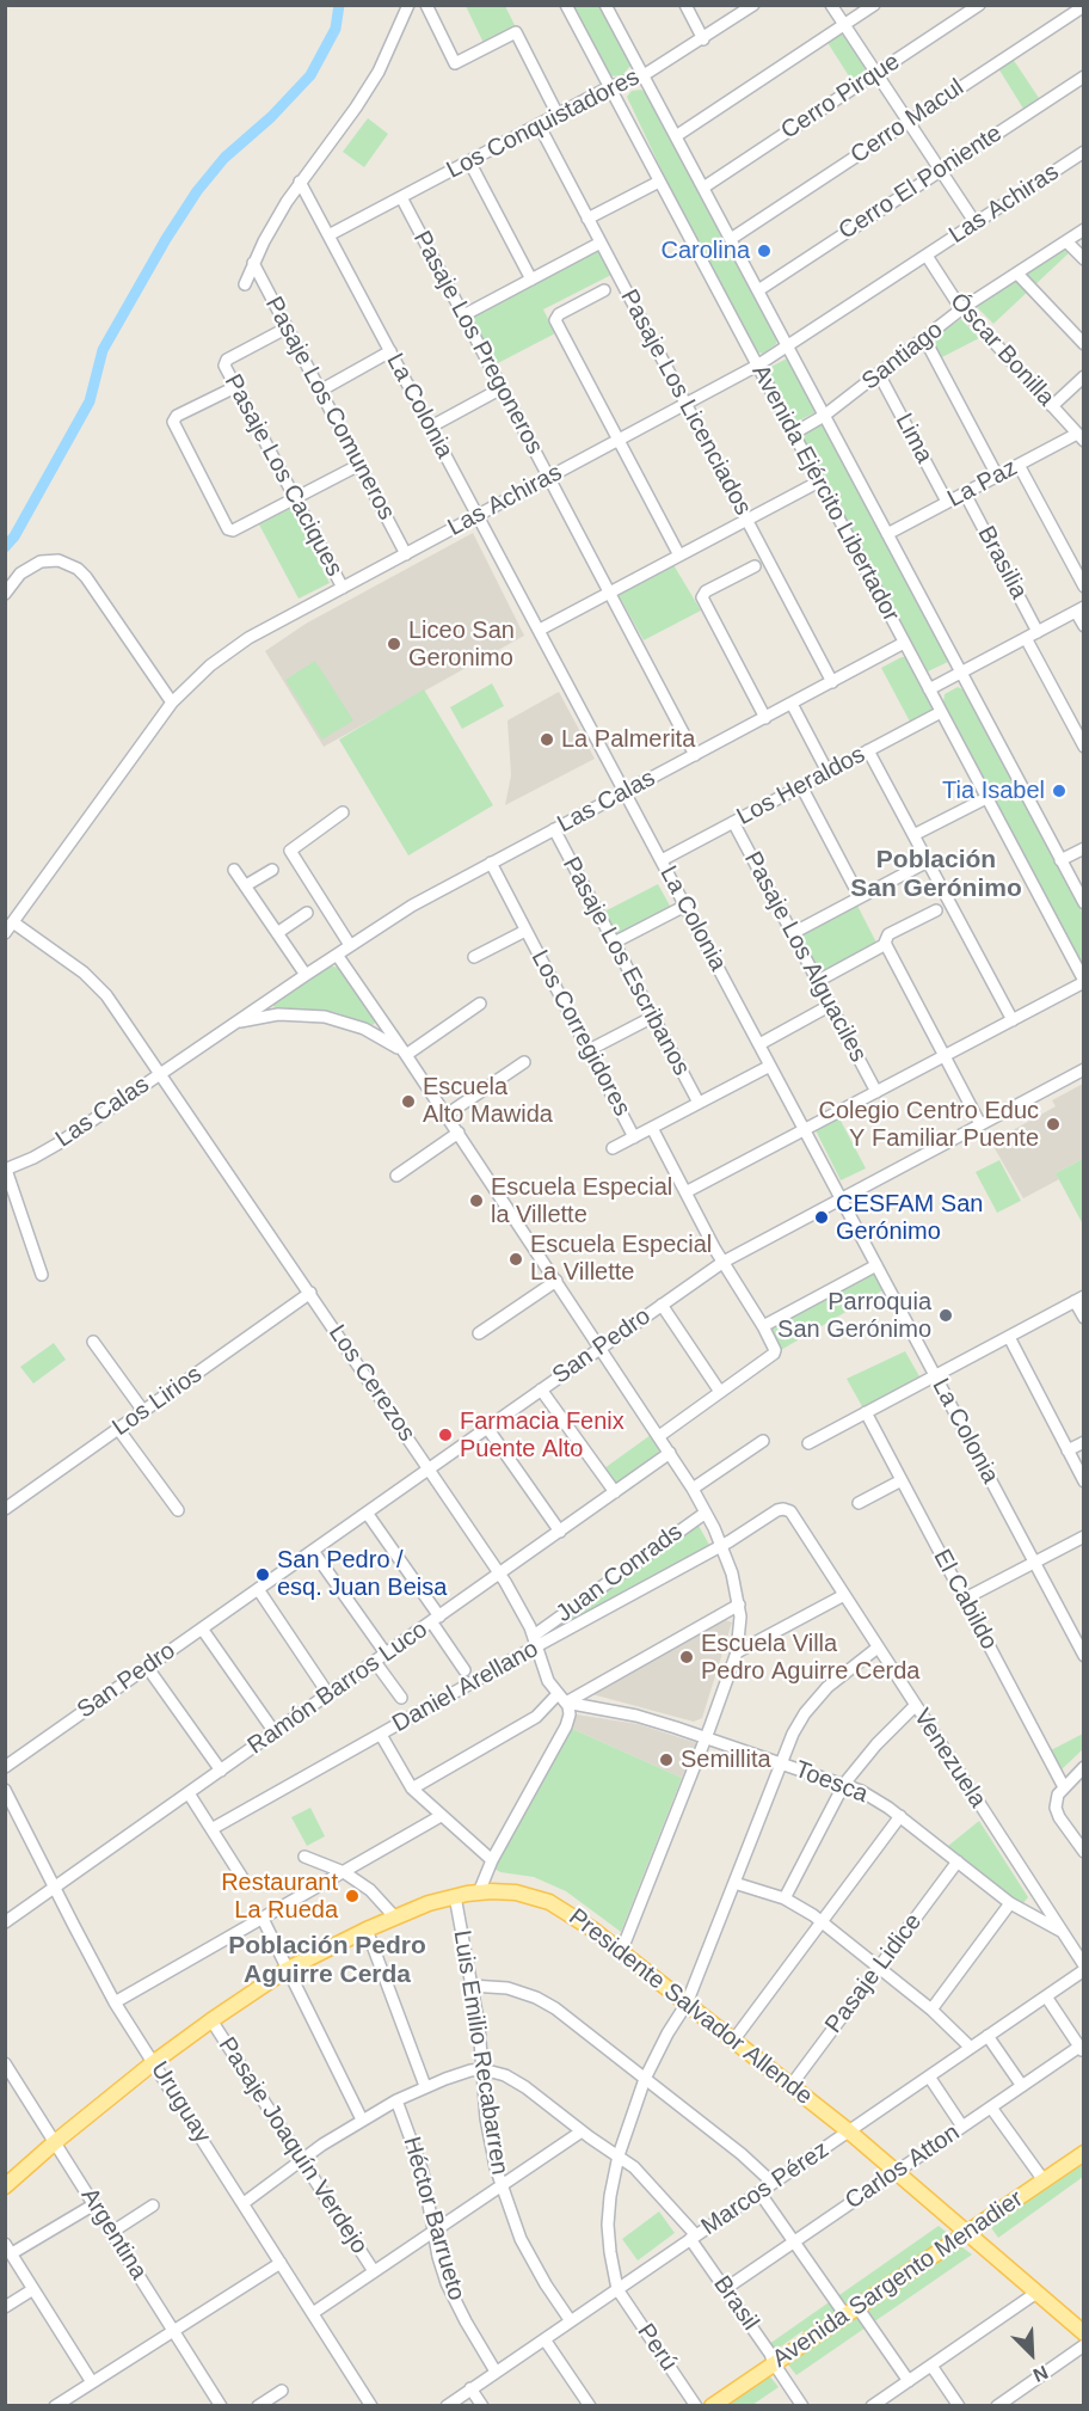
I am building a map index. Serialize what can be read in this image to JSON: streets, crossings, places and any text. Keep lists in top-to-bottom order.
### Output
{
  "streets": {
    "main road": ["Presidente Salvador Allende", "Avenida Sargento Menadier"],
    "street": [
      "Cerro Pirque",
      "Cerro Macul",
      "Los Conquistadores",
      "Cerro El Poniente",
      "Las Achiras",
      "Pasaje Los Pregoneros",
      "Óscar Bonilla",
      "Santiago",
      "Pasaje Los Licenciados",
      "La Colonia",
      "Pasaje Los Comuneros",
      "Lima",
      "Pasaje Los Caciques",
      "La Paz",
      "Avenida Ejército Libertador",
      "Brasilia",
      "Los Heraldos",
      "Las Calas",
      "Pasaje Los Alguaciles",
      "Pasaje Los Escribanos",
      "Los Corregidores",
      "San Pedro",
      "Los Cerezos",
      "Los Lirios",
      "Juan Conrads",
      "El Cabildo",
      "Daniel Arellano",
      "Ramón Barros Luco",
      "Venezuela",
      "Toesca",
      "Pasaje Lidice",
      "Luis Emilio Recabarren",
      "Uruguay",
      "Pasaje Joaquín Verdejo",
      "Carlos Atton",
      "Marcos Pérez",
      "Héctor Barrueto",
      "Argentina",
      "Brasil",
      "Perú"
    ]
  },
  "crossings": [
    ["Cerro Pirque", "Avenida Ejército Libertador"],
    ["Cerro Macul", "Avenida Ejército Libertador"],
    ["Los Conquistadores", "Pasaje Los Pregoneros"],
    ["Los Conquistadores", "Pasaje Los Licenciados"],
    ["Los Conquistadores", "La Colonia"],
    ["Los Conquistadores", "Avenida Ejército Libertador"],
    ["Cerro El Poniente", "Avenida Ejército Libertador"],
    ["Las Achiras", "Pasaje Los Pregoneros"],
    ["Las Achiras", "Óscar Bonilla"],
    ["Las Achiras", "Pasaje Los Licenciados"],
    ["Las Achiras", "La Colonia"],
    ["Las Achiras", "Pasaje Los Comuneros"],
    ["Las Achiras", "Pasaje Los Caciques"],
    ["Las Achiras", "Avenida Ejército Libertador"],
    ["Las Achiras", "Los Cerezos"],
    ["Pasaje Los Pregoneros", "Las Calas"],
    ["Óscar Bonilla", "Santiago"],
    ["Óscar Bonilla", "La Paz"],
    ["Santiago", "Lima"],
    ["Santiago", "Avenida Ejército Libertador"],
    ["Pasaje Los Licenciados", "Las Calas"],
    ["La Colonia", "Los Heraldos"],
    ["La Colonia", "Las Calas"],
    ["La Colonia", "San Pedro"],
    ["Pasaje Los Comuneros", "Pasaje Los Caciques"],
    ["Lima", "La Paz"],
    ["La Paz", "Avenida Ejército Libertador"],
    ["La Paz", "Brasilia"],
    ["Avenida Ejército Libertador", "Los Heraldos"],
    ["Avenida Ejército Libertador", "Las Calas"],
    ["Los Heraldos", "Pasaje Los Alguaciles"],
    ["Las Calas", "Pasaje Los Escribanos"],
    ["Las Calas", "Los Corregidores"],
    ["Las Calas", "Los Cerezos"],
    ["Los Corregidores", "San Pedro"],
    ["San Pedro", "Los Cerezos"],
    ["Los Cerezos", "Los Lirios"],
    ["Los Cerezos", "Juan Conrads"],
    ["Los Cerezos", "Daniel Arellano"],
    ["Los Cerezos", "Ramón Barros Luco"],
    ["Los Cerezos", "Toesca"],
    ["Juan Conrads", "Daniel Arellano"],
    ["Daniel Arellano", "Venezuela"],
    ["Ramón Barros Luco", "Uruguay"],
    ["Venezuela", "Toesca"],
    ["Toesca", "Pasaje Lidice"],
    ["Pasaje Lidice", "Presidente Salvador Allende"],
    ["Presidente Salvador Allende", "Luis Emilio Recabarren"],
    ["Presidente Salvador Allende", "Uruguay"],
    ["Presidente Salvador Allende", "Pasaje Joaquín Verdejo"],
    ["Presidente Salvador Allende", "Carlos Atton"],
    ["Presidente Salvador Allende", "Marcos Pérez"],
    ["Presidente Salvador Allende", "Argentina"],
    ["Presidente Salvador Allende", "Avenida Sargento Menadier"],
    ["Luis Emilio Recabarren", "Marcos Pérez"],
    ["Luis Emilio Recabarren", "Brasil"],
    ["Carlos Atton", "Brasil"],
    ["Marcos Pérez", "Héctor Barrueto"],
    ["Marcos Pérez", "Brasil"],
    ["Marcos Pérez", "Perú"],
    ["Avenida Sargento Menadier", "Brasil"]
  ],
  "districts": ["Población San Gerónimo", "Población Pedro Aguirre Cerda"],
  "places": [
    "Carolina",
    "Liceo San Geronimo",
    "La Palmerita",
    "Tia Isabel",
    "Escuela Alto Mawida",
    "Colegio Centro Educ Y Familiar Puente",
    "Escuela Especial la Villette",
    "CESFAM San Gerónimo",
    "Escuela Especial La Villette",
    "Parroquia San Gerónimo",
    "Farmacia Fenix Puente Alto",
    "San Pedro / esq. Juan Beisa",
    "Escuela Villa Pedro Aguirre Cerda",
    "Semillita",
    "Restaurant La Rueda"
  ],
  "north": "bottom right"
}
